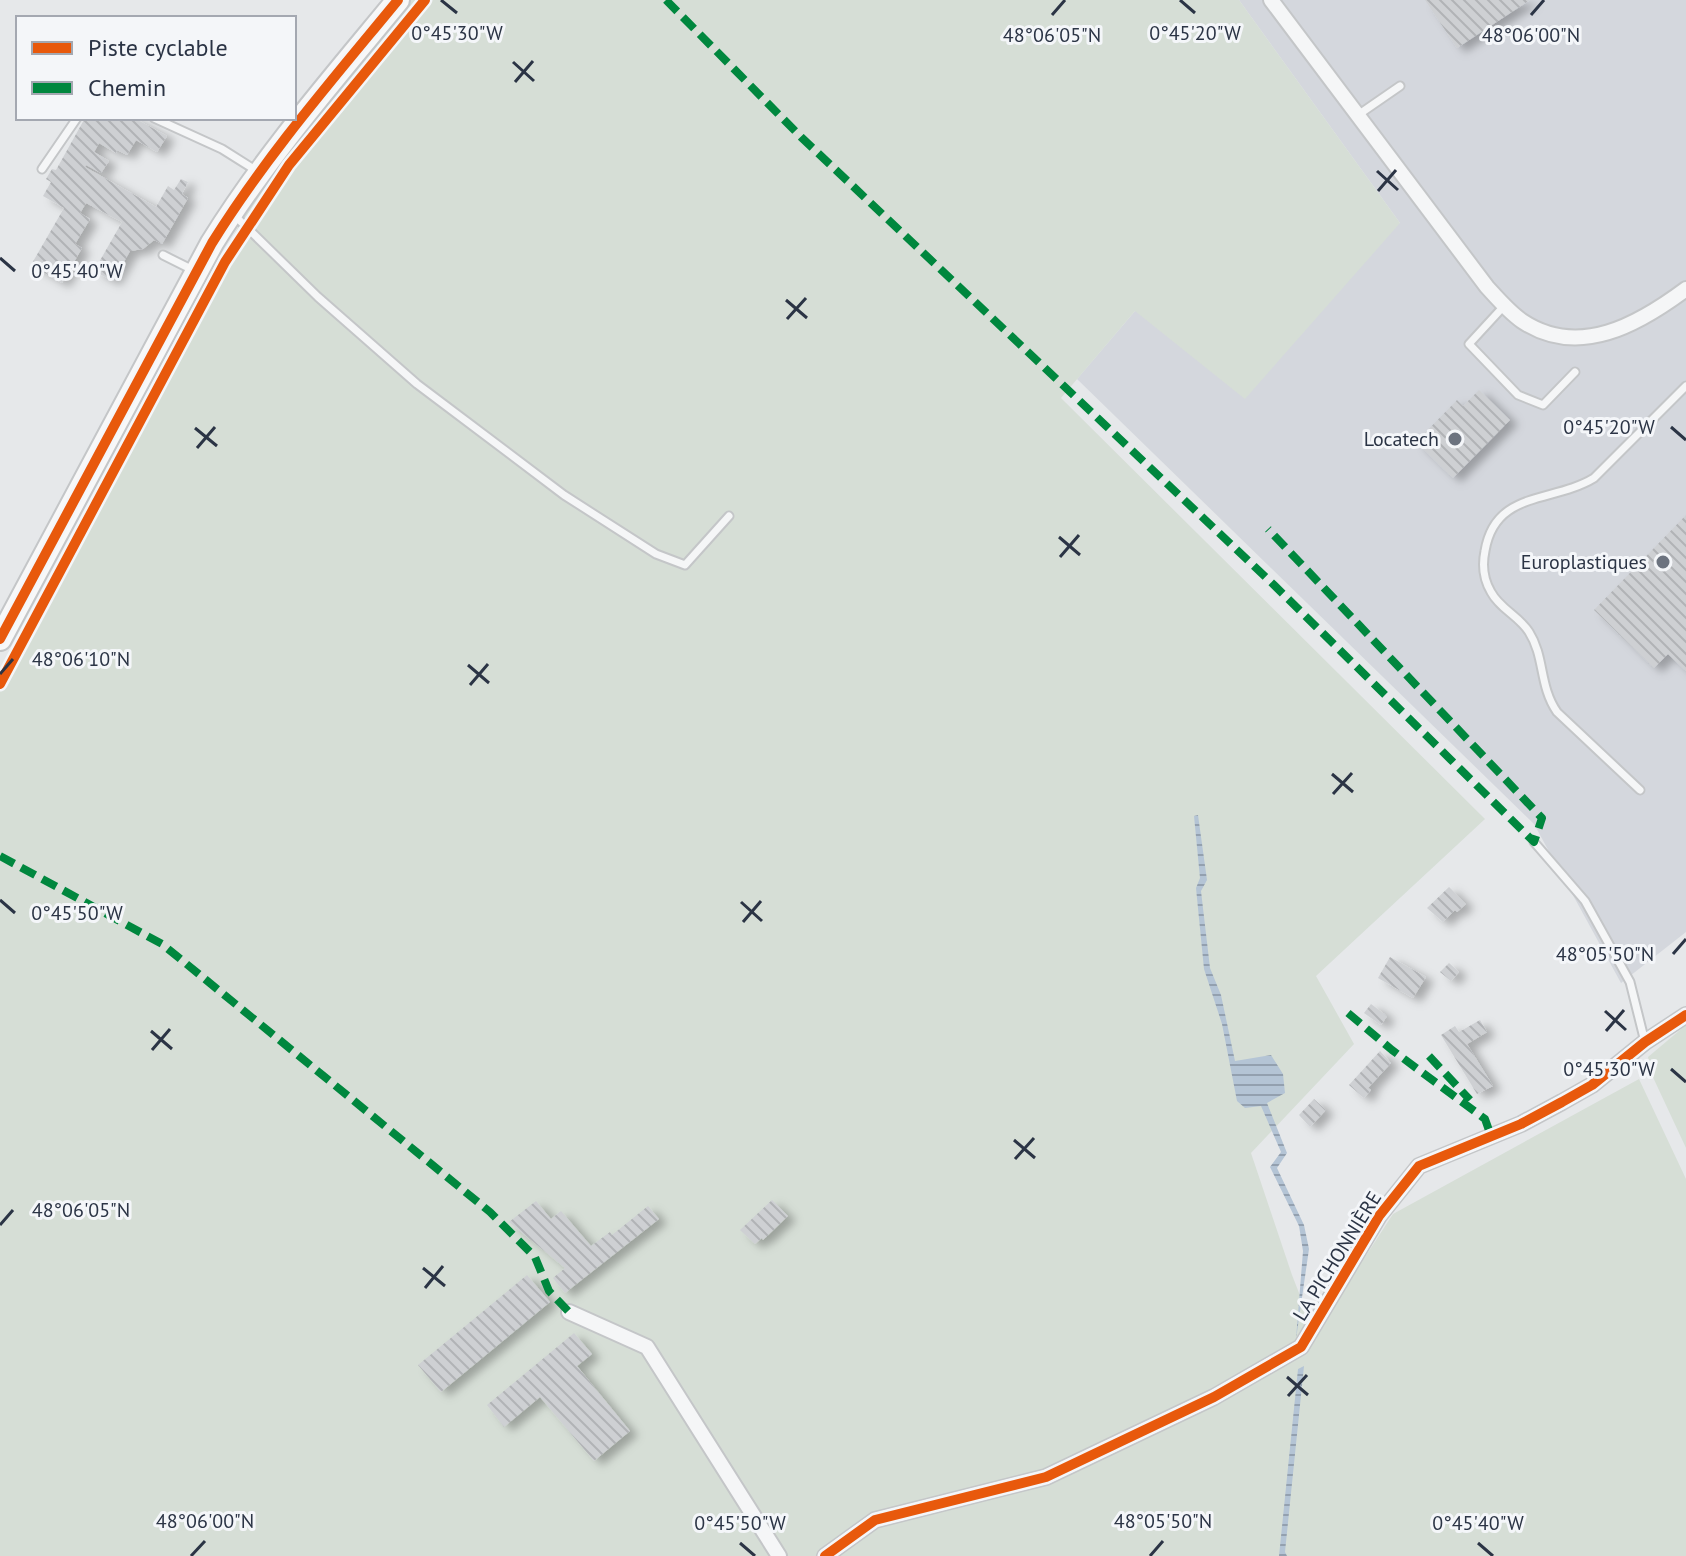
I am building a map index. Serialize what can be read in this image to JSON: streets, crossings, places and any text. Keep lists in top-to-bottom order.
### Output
{
  "streets": {
    "street": ["LA PICHONNIÈRE"]
  },
  "places": ["Locatech", "Europlastiques"],
  "legend": ["Piste cyclable", "Chemin"],
  "coordinates": [
    "0°45'20\"W",
    "0°45'30\"W",
    "48°06'05\"N",
    "48°06'00\"N",
    "0°45'40\"W",
    "48°06'10\"N",
    "0°45'50\"W",
    "48°05'50\"N"
  ]
}
